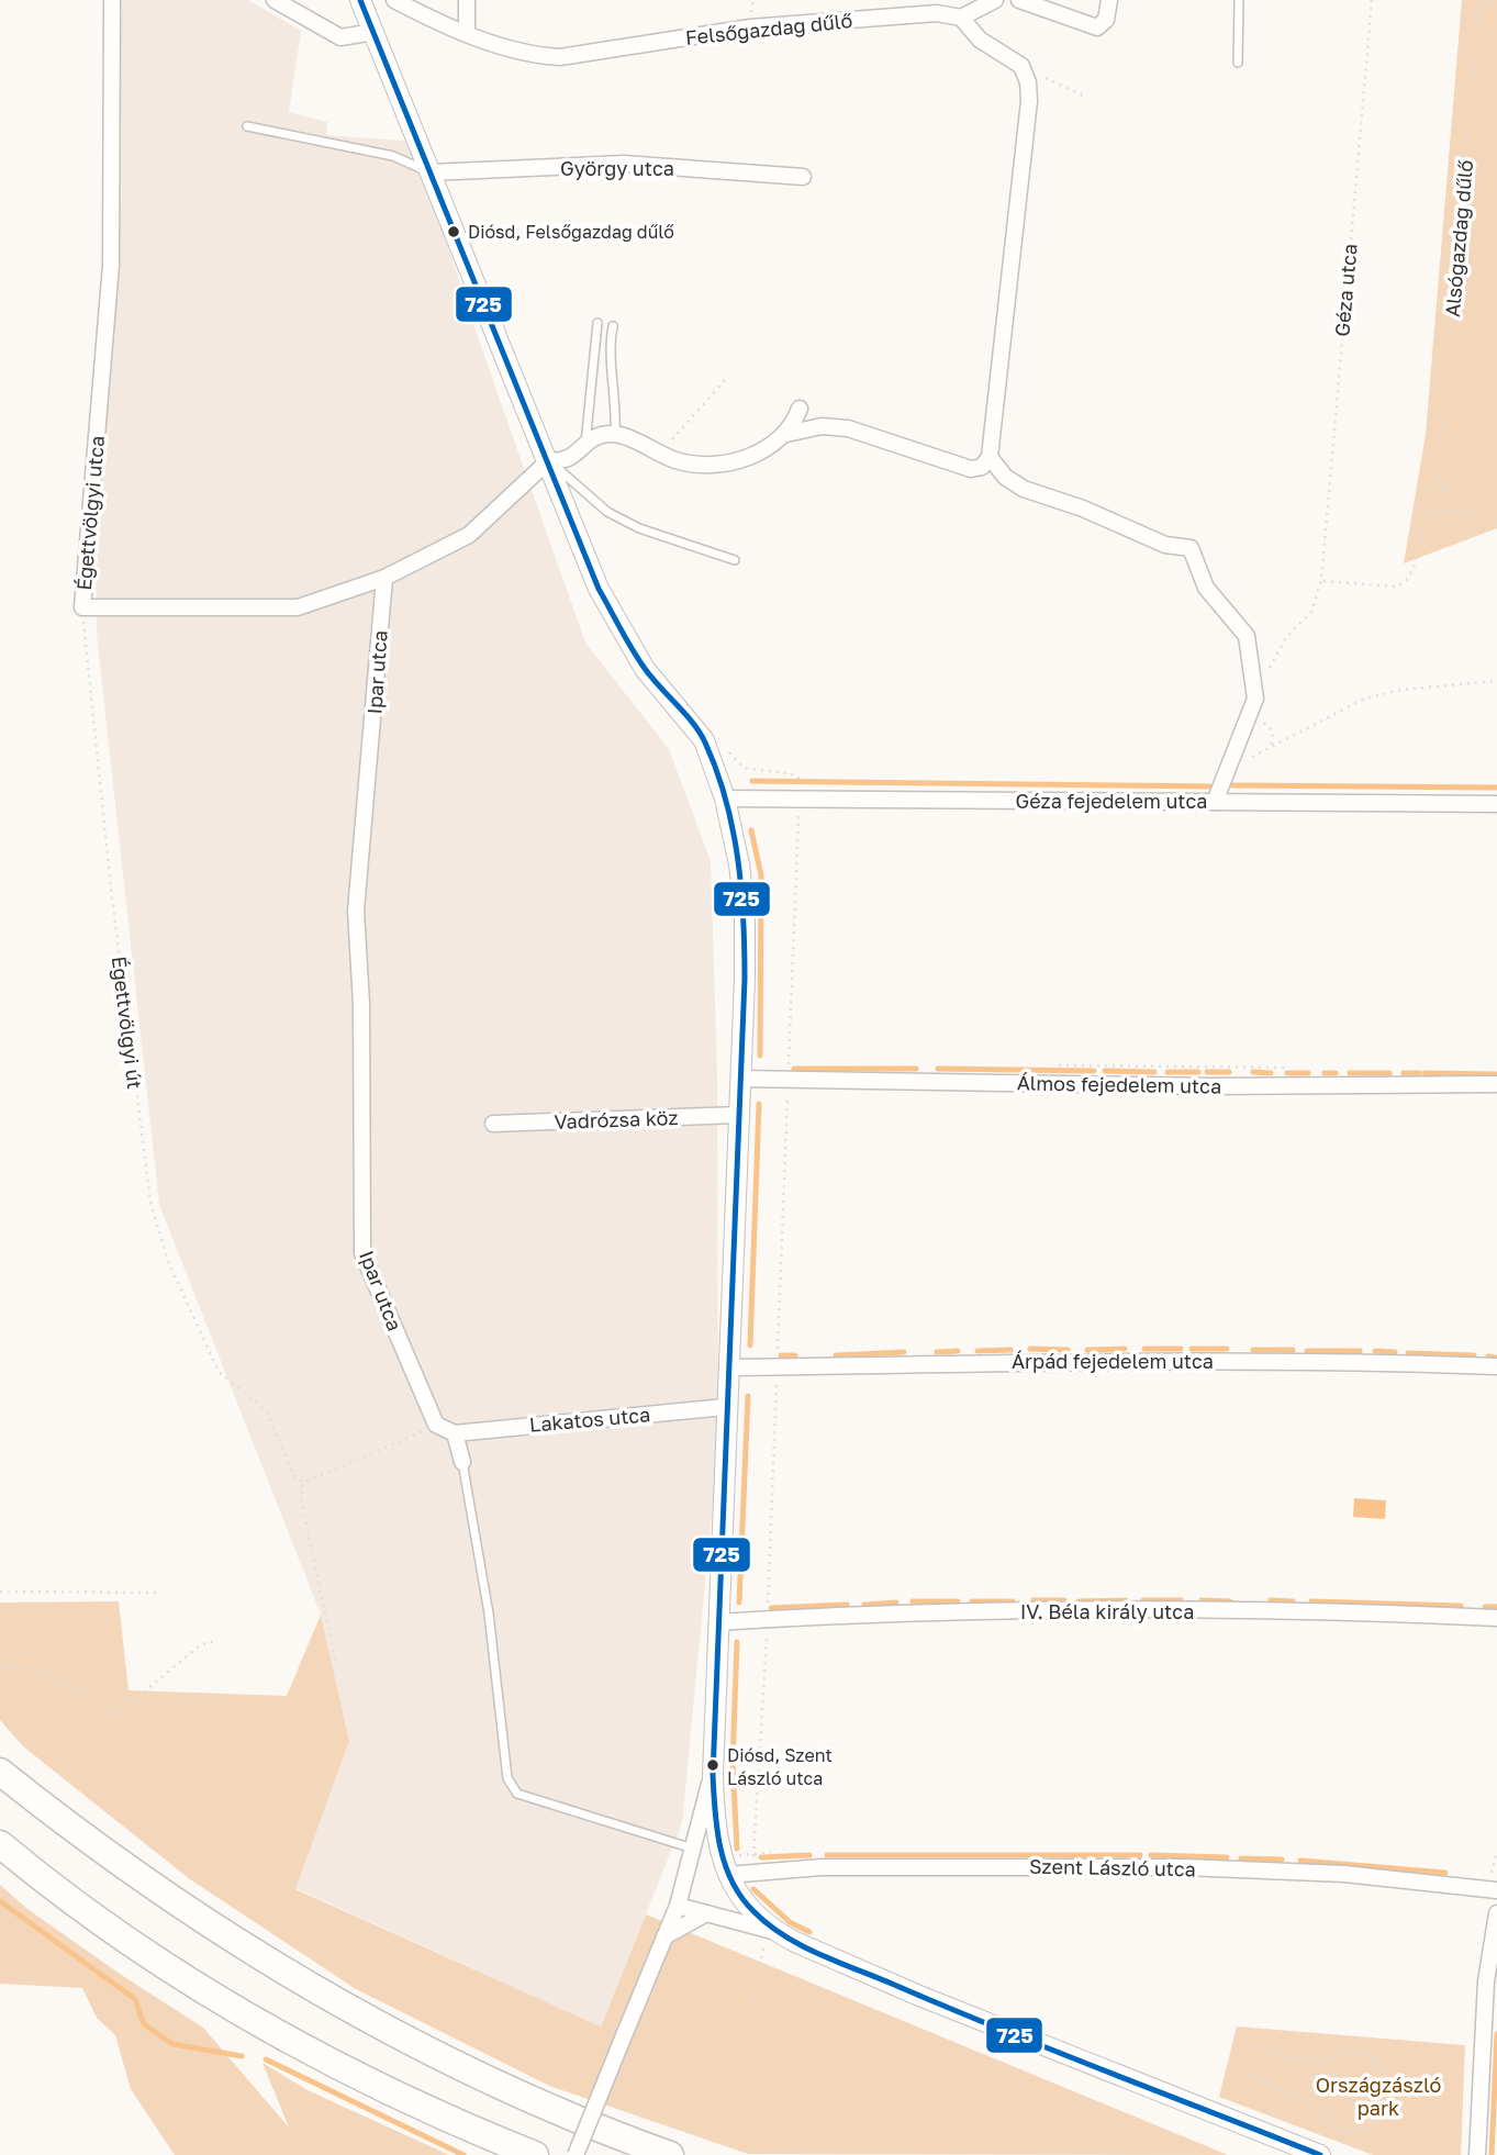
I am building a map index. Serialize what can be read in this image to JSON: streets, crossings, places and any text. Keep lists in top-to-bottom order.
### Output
{
  "streets": {
    "street": [
      "Felsőgazdag dűlő",
      "György utca",
      "Égettvölgyi utca",
      "Ipar utca",
      "Géza fejedelem utca",
      "Álmos fejedelem utca",
      "Vadrózsa köz",
      "Árpád fejedelem utca",
      "Lakatos utca",
      "IV. Béla király utca",
      "Szent László utca"
    ],
    "path": ["Alsógazdag dűlő", "Géza utca", "Égettvölgyi út"]
  },
  "crossings": [
    ["Alsógazdag dűlő", "Géza utca"],
    ["Égettvölgyi utca", "Ipar utca"],
    ["Égettvölgyi utca", "Égettvölgyi út"]
  ],
  "parks": ["Országzászló park"],
  "places": ["Diósd, Felsőgazdag dűlő", "Diósd, Szent László utca"],
  "lines": ["transit line 725"]
}
